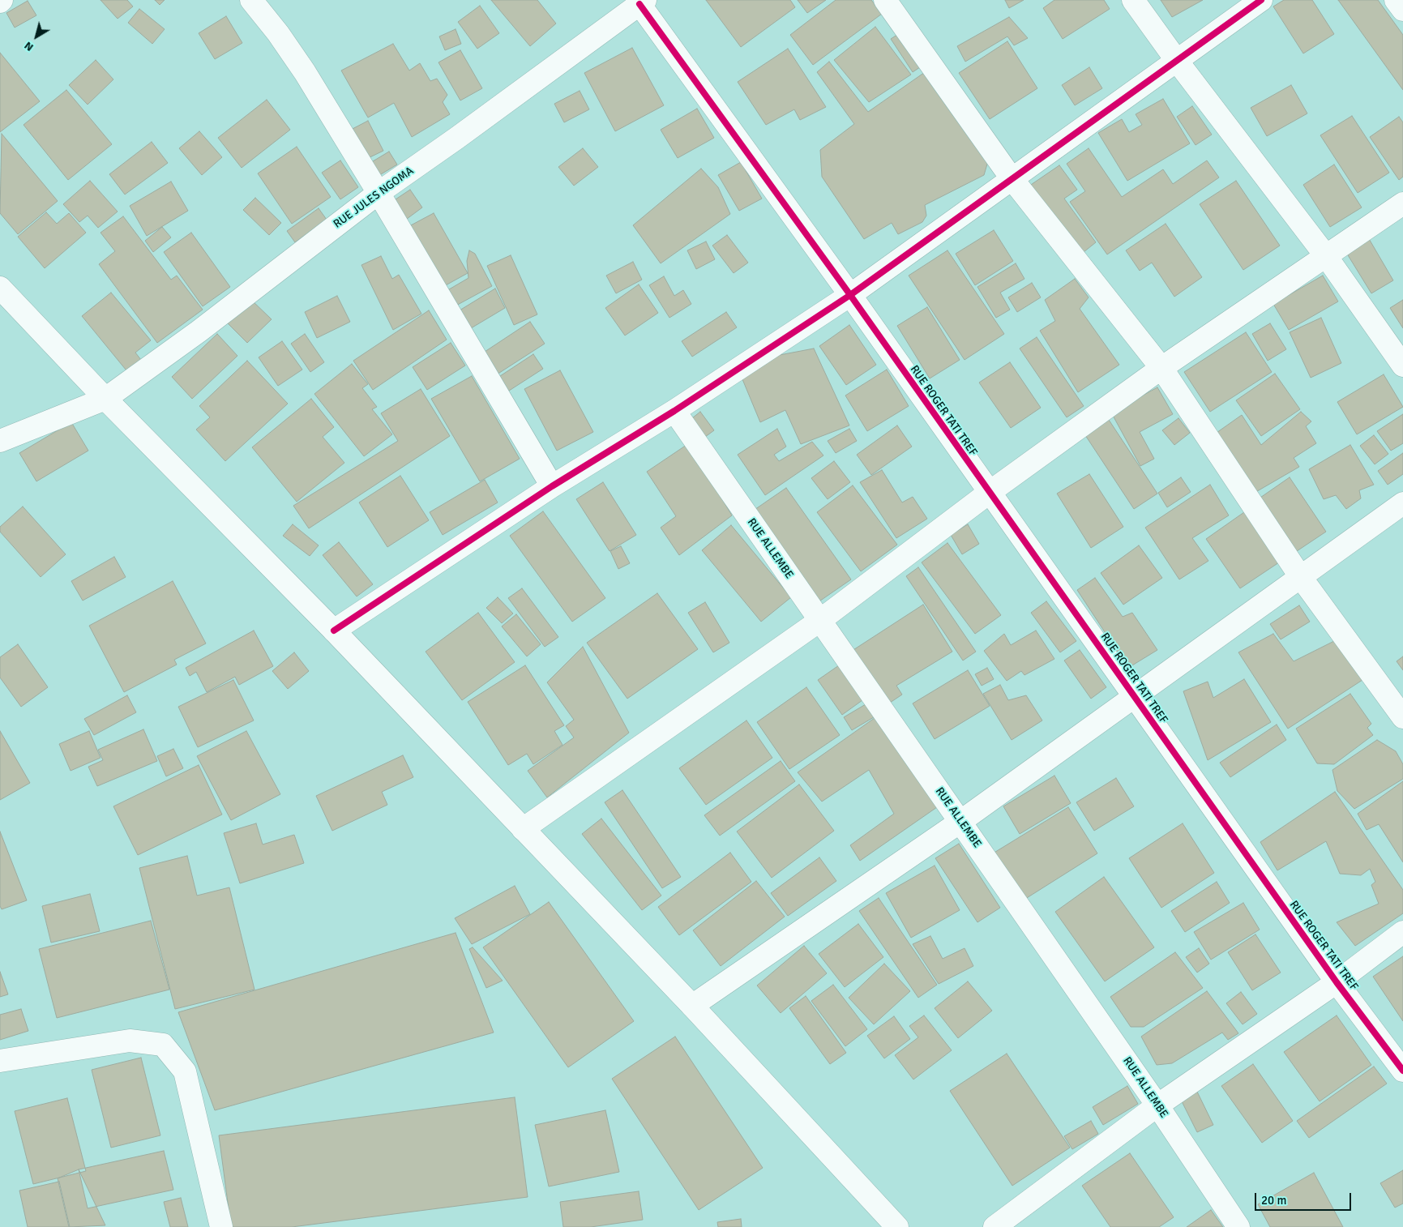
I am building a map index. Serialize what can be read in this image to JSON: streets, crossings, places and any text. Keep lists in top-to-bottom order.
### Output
{
  "streets": {
    "main road": ["RUE JULES NGOMA", "RUE ROGER TATI TREF", "RUE ALLEMBE"]
  },
  "crossings": [
    ["RUE JULES NGOMA", "RUE ROGER TATI TREF"]
  ],
  "scale_bar": "20 m",
  "north": "bottom left"
}
